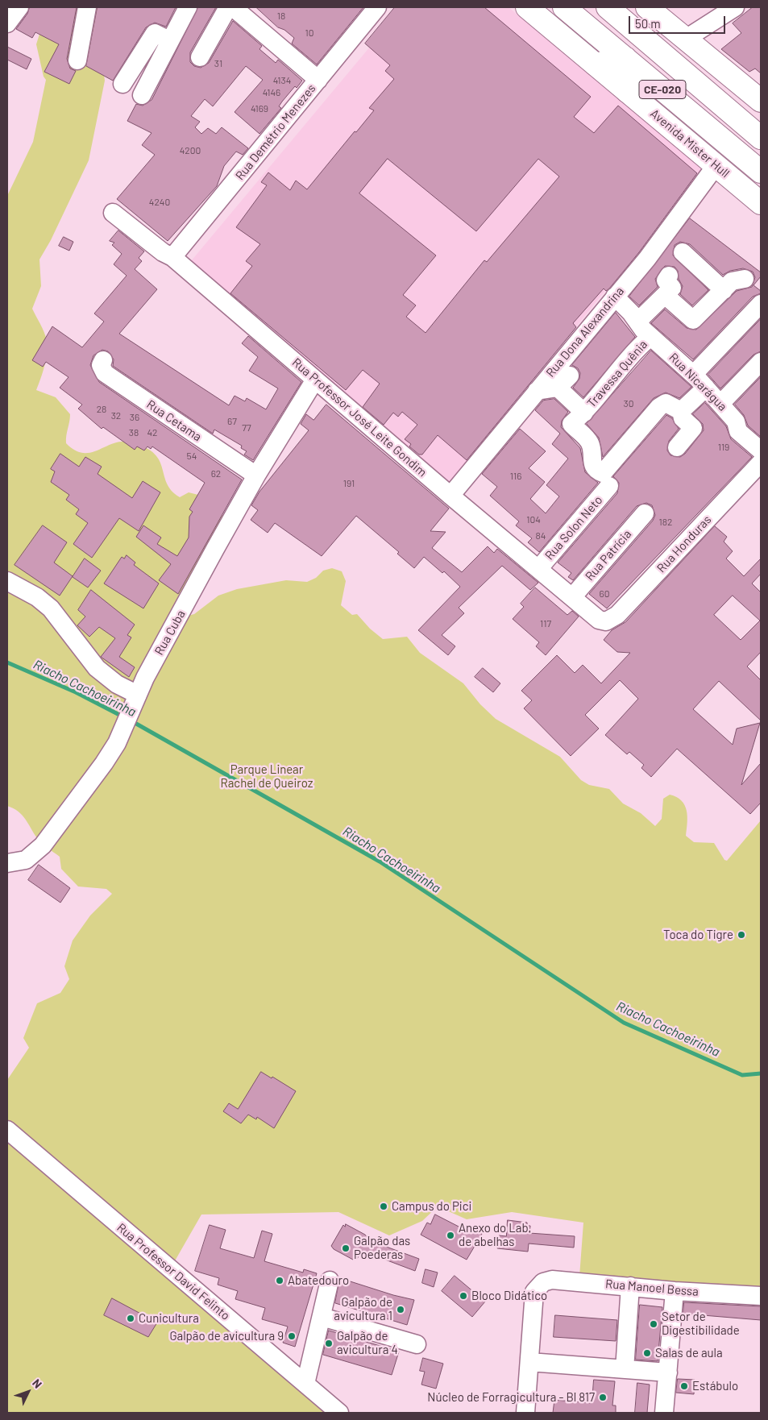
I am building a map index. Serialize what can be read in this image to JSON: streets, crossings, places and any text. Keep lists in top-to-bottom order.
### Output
{
  "streets": {
    "main road": ["CE-020", "Avenida Mister Hull"],
    "street": [
      "Rua Demétrio Menezes",
      "Rua Dona Alexandrina",
      "Travessa Quênia",
      "Rua Nicarágua",
      "Rua Professor José Leite Gondim",
      "Rua Cetama",
      "Rua Solon Neto",
      "Rua Honduras",
      "Rua Patrícia",
      "Rua Cuba",
      "Rua Professor David Felinto",
      "Rua Manoel Bessa"
    ]
  },
  "crossings": [
    ["Rua Demétrio Menezes", "Rua Professor José Leite Gondim"],
    ["Avenida Mister Hull", "Rua Dona Alexandrina"],
    ["Rua Dona Alexandrina", "Rua Nicarágua"],
    ["Rua Dona Alexandrina", "Rua Professor José Leite Gondim"],
    ["Travessa Quênia", "Rua Nicarágua"],
    ["Rua Professor José Leite Gondim", "Rua Solon Neto"],
    ["Rua Professor José Leite Gondim", "Rua Honduras"],
    ["Rua Professor José Leite Gondim", "Rua Patrícia"],
    ["Rua Professor José Leite Gondim", "Rua Cuba"],
    ["Rua Cetama", "Rua Cuba"]
  ],
  "water": ["Riacho Cachoeirinha"],
  "parks": ["Parque Linear Rachel de Queiroz"],
  "places": [
    "Toca do Tigre",
    "Campus do Pici",
    "Anexo do Lab. de abelhas",
    "Galpão das Poederas",
    "Abatedouro",
    "Bloco Didático",
    "Galpão de avicultura 1",
    "Cunicultura",
    "Setor de Digestibilidade",
    "Galpão de avicultura 9",
    "Galpão de avicultura 4",
    "Salas de aula",
    "Estábulo",
    "Núcleo de Forragicultura - Bl 817"
  ],
  "house_numbers": [
    "18",
    "10",
    "31",
    "4134",
    "4146",
    "4169",
    "4200",
    "4240",
    "30",
    "28",
    "32",
    "36",
    "67",
    "77",
    "38",
    "42",
    "119",
    "54",
    "62",
    "116",
    "191",
    "104",
    "182",
    "84",
    "60",
    "117"
  ],
  "scale_bar": "50 m",
  "north": "top right"
}
